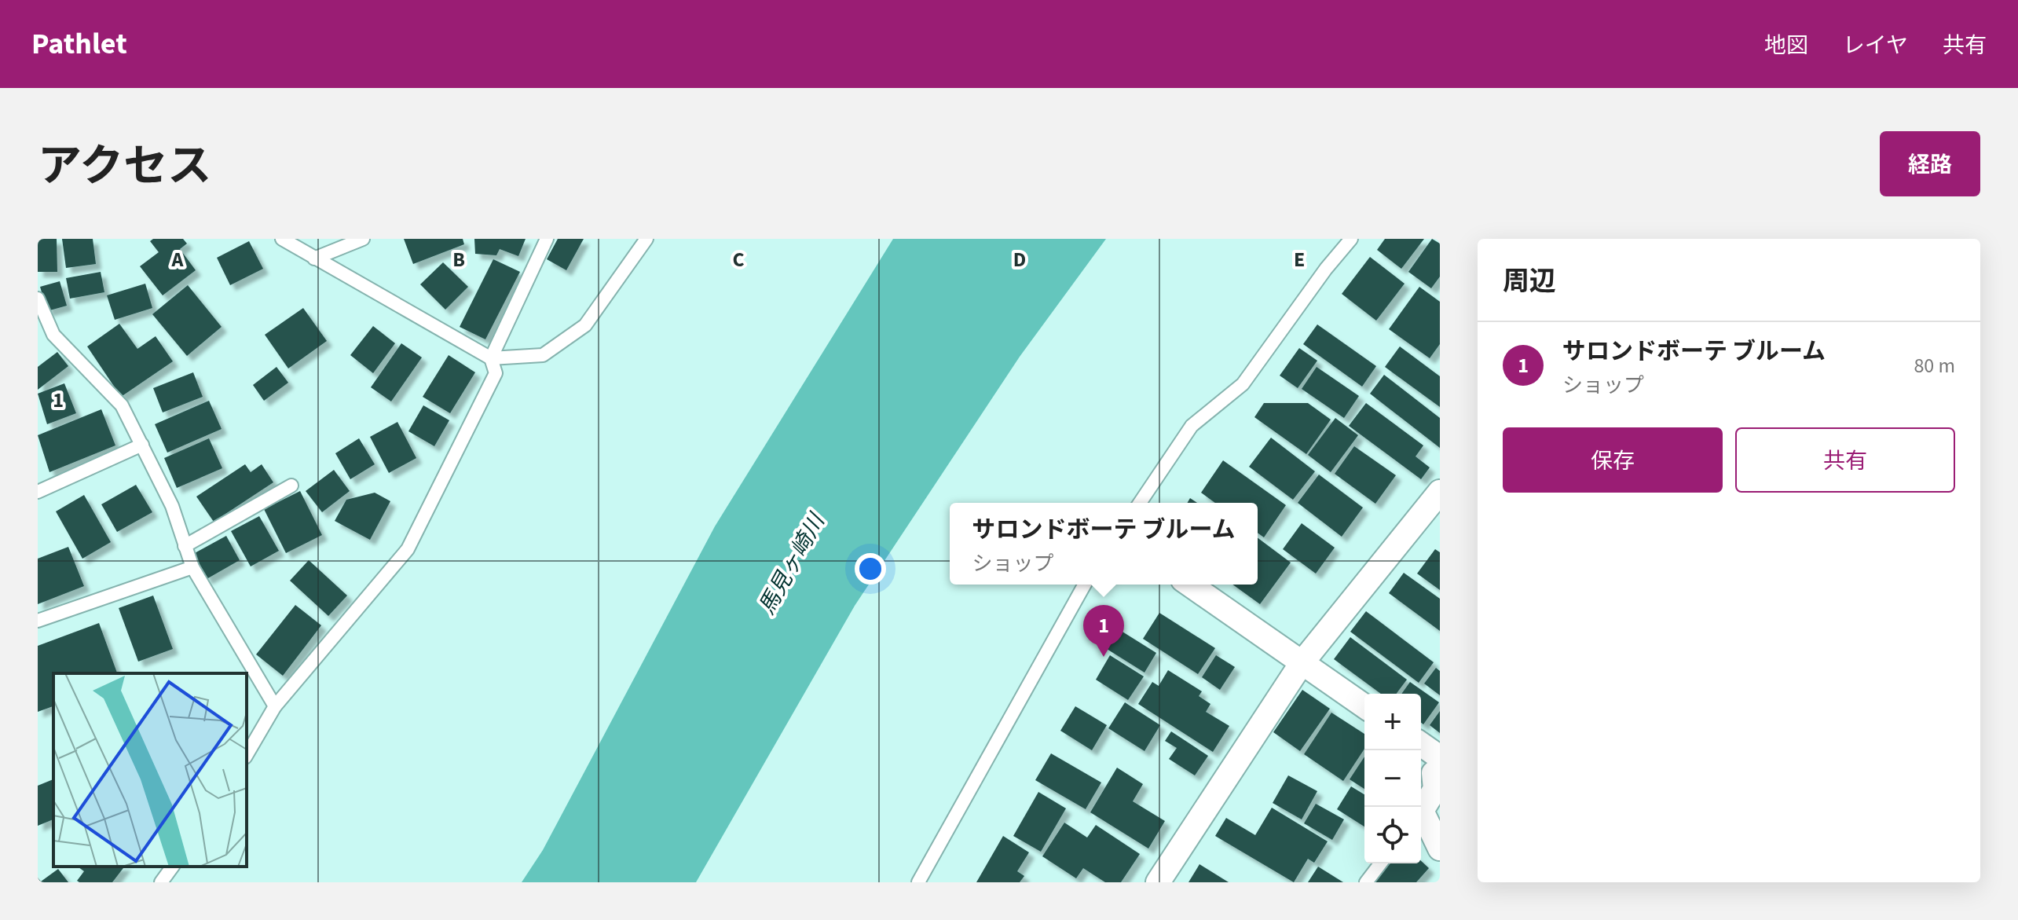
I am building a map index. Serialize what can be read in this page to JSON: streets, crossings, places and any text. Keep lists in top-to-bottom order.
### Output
{
  "water": ["馬見ヶ崎川"],
  "page": {
    "header": "Pathlet",
    "nav": ["地図", "レイヤ", "共有"],
    "title": "アクセス",
    "buttons": [
      "経路",
      ["保存", "共有"]
    ],
    "heading": "周辺",
    "list": [
      {
        "mark": "1",
        "name": "サロンドボーテ ブルーム",
        "note": "ショップ",
        "value": "80 m"
      }
    ],
    "popup": ["サロンドボーテ ブルーム", "ショップ"],
    "pins": "1",
    "map_buttons": ["+", "−"]
  },
  "grid": {
    "columns": [
      "A",
      "B",
      "C",
      "D",
      "E"
    ],
    "rows": ["1"]
  }
}
